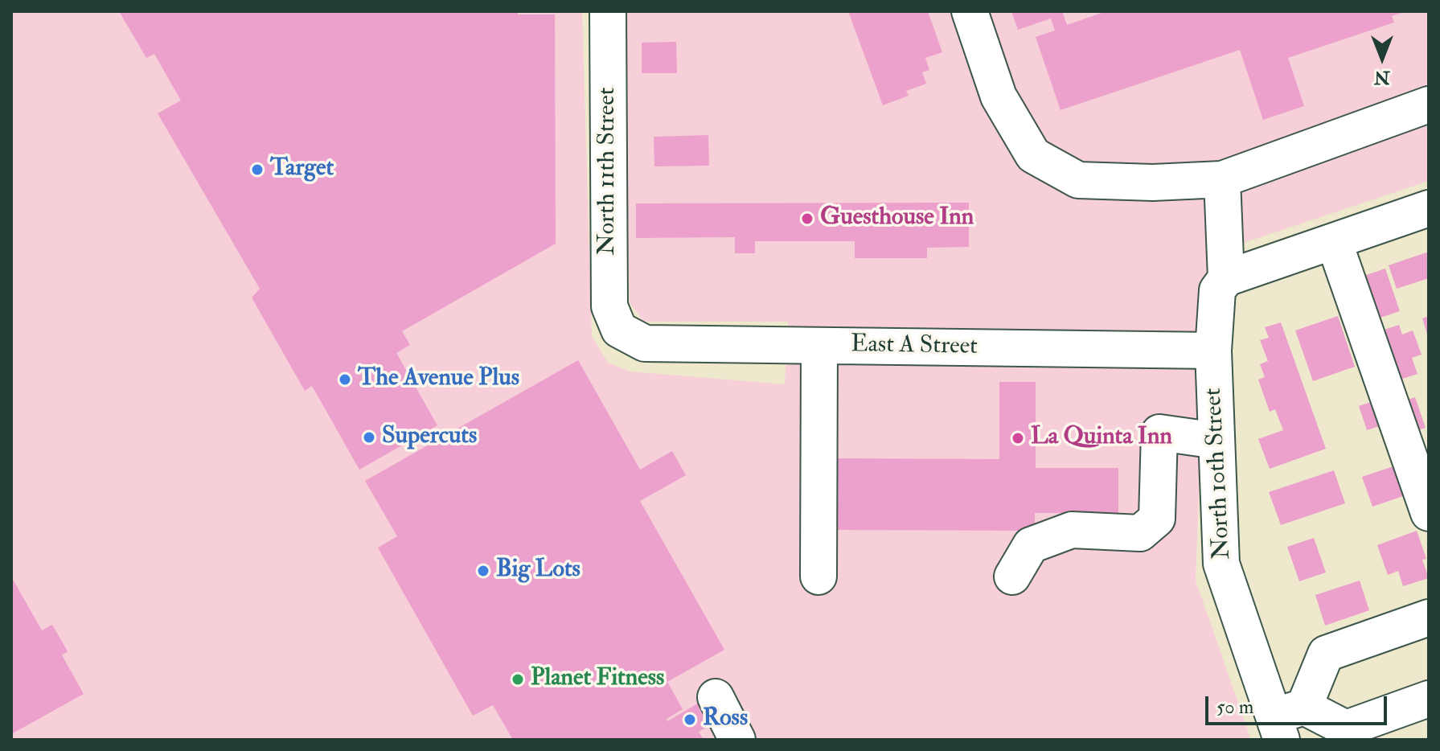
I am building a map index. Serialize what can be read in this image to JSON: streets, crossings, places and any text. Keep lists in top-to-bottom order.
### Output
{
  "streets": {
    "street": ["North 11th Street", "East A Street", "North 10th Street"]
  },
  "crossings": [
    ["North 11th Street", "East A Street"],
    ["East A Street", "North 10th Street"]
  ],
  "places": [
    "Target",
    "Guesthouse Inn",
    "The Avenue Plus",
    "Supercuts",
    "La Quinta Inn",
    "Big Lots",
    "Planet Fitness",
    "Ross"
  ],
  "scale_bar": "50 m",
  "north": "bottom"
}
